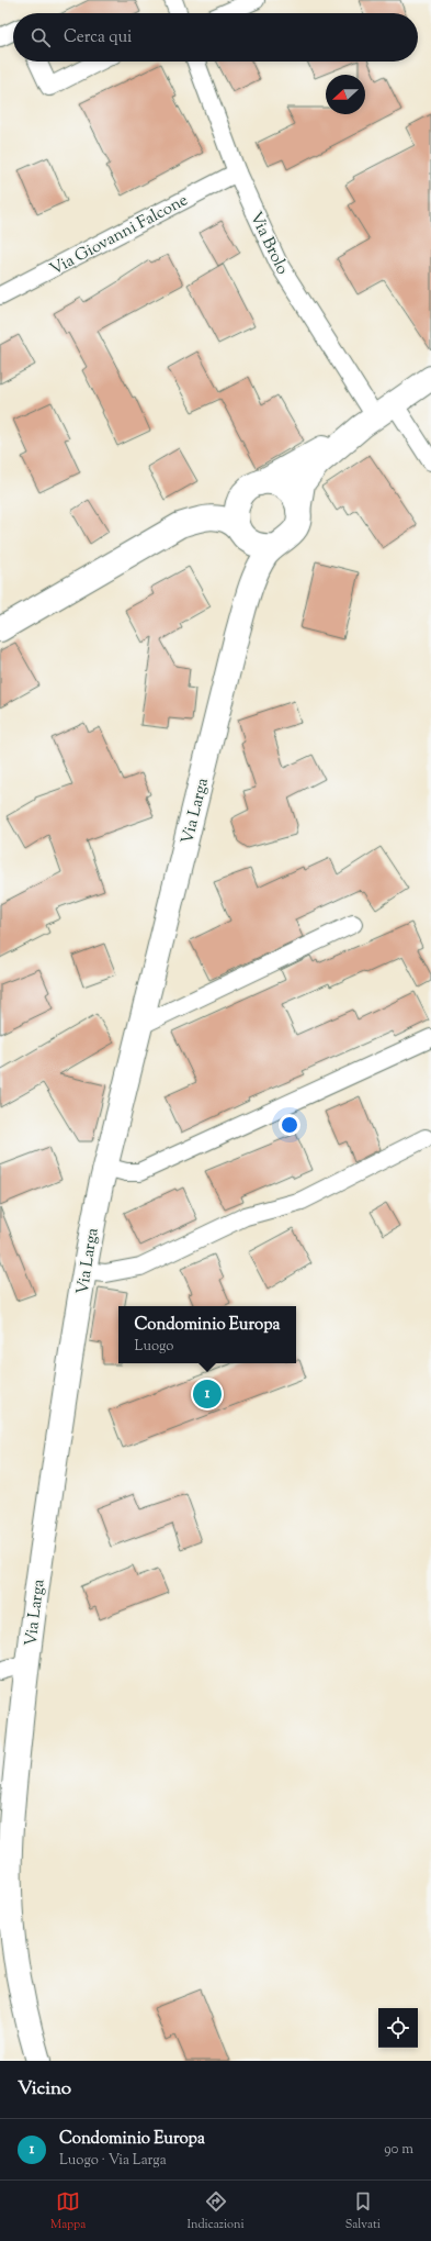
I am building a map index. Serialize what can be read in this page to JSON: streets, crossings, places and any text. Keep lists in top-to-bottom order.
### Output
{
  "streets": {
    "street": ["Via Giovanni Falcone", "Via Brolo", "Via Larga"]
  },
  "crossings": [
    ["Via Giovanni Falcone", "Via Brolo"]
  ],
  "north": "left",
  "page": {
    "search": "Cerca qui",
    "popup": ["Condominio Europa", "Luogo"],
    "pins": "1",
    "heading": "Vicino",
    "list": [
      {
        "mark": "1",
        "name": "Condominio Europa",
        "note": "Luogo · Via Larga",
        "value": "90 m"
      }
    ],
    "nav": ["Mappa", "Indicazioni", "Salvati"]
  }
}
